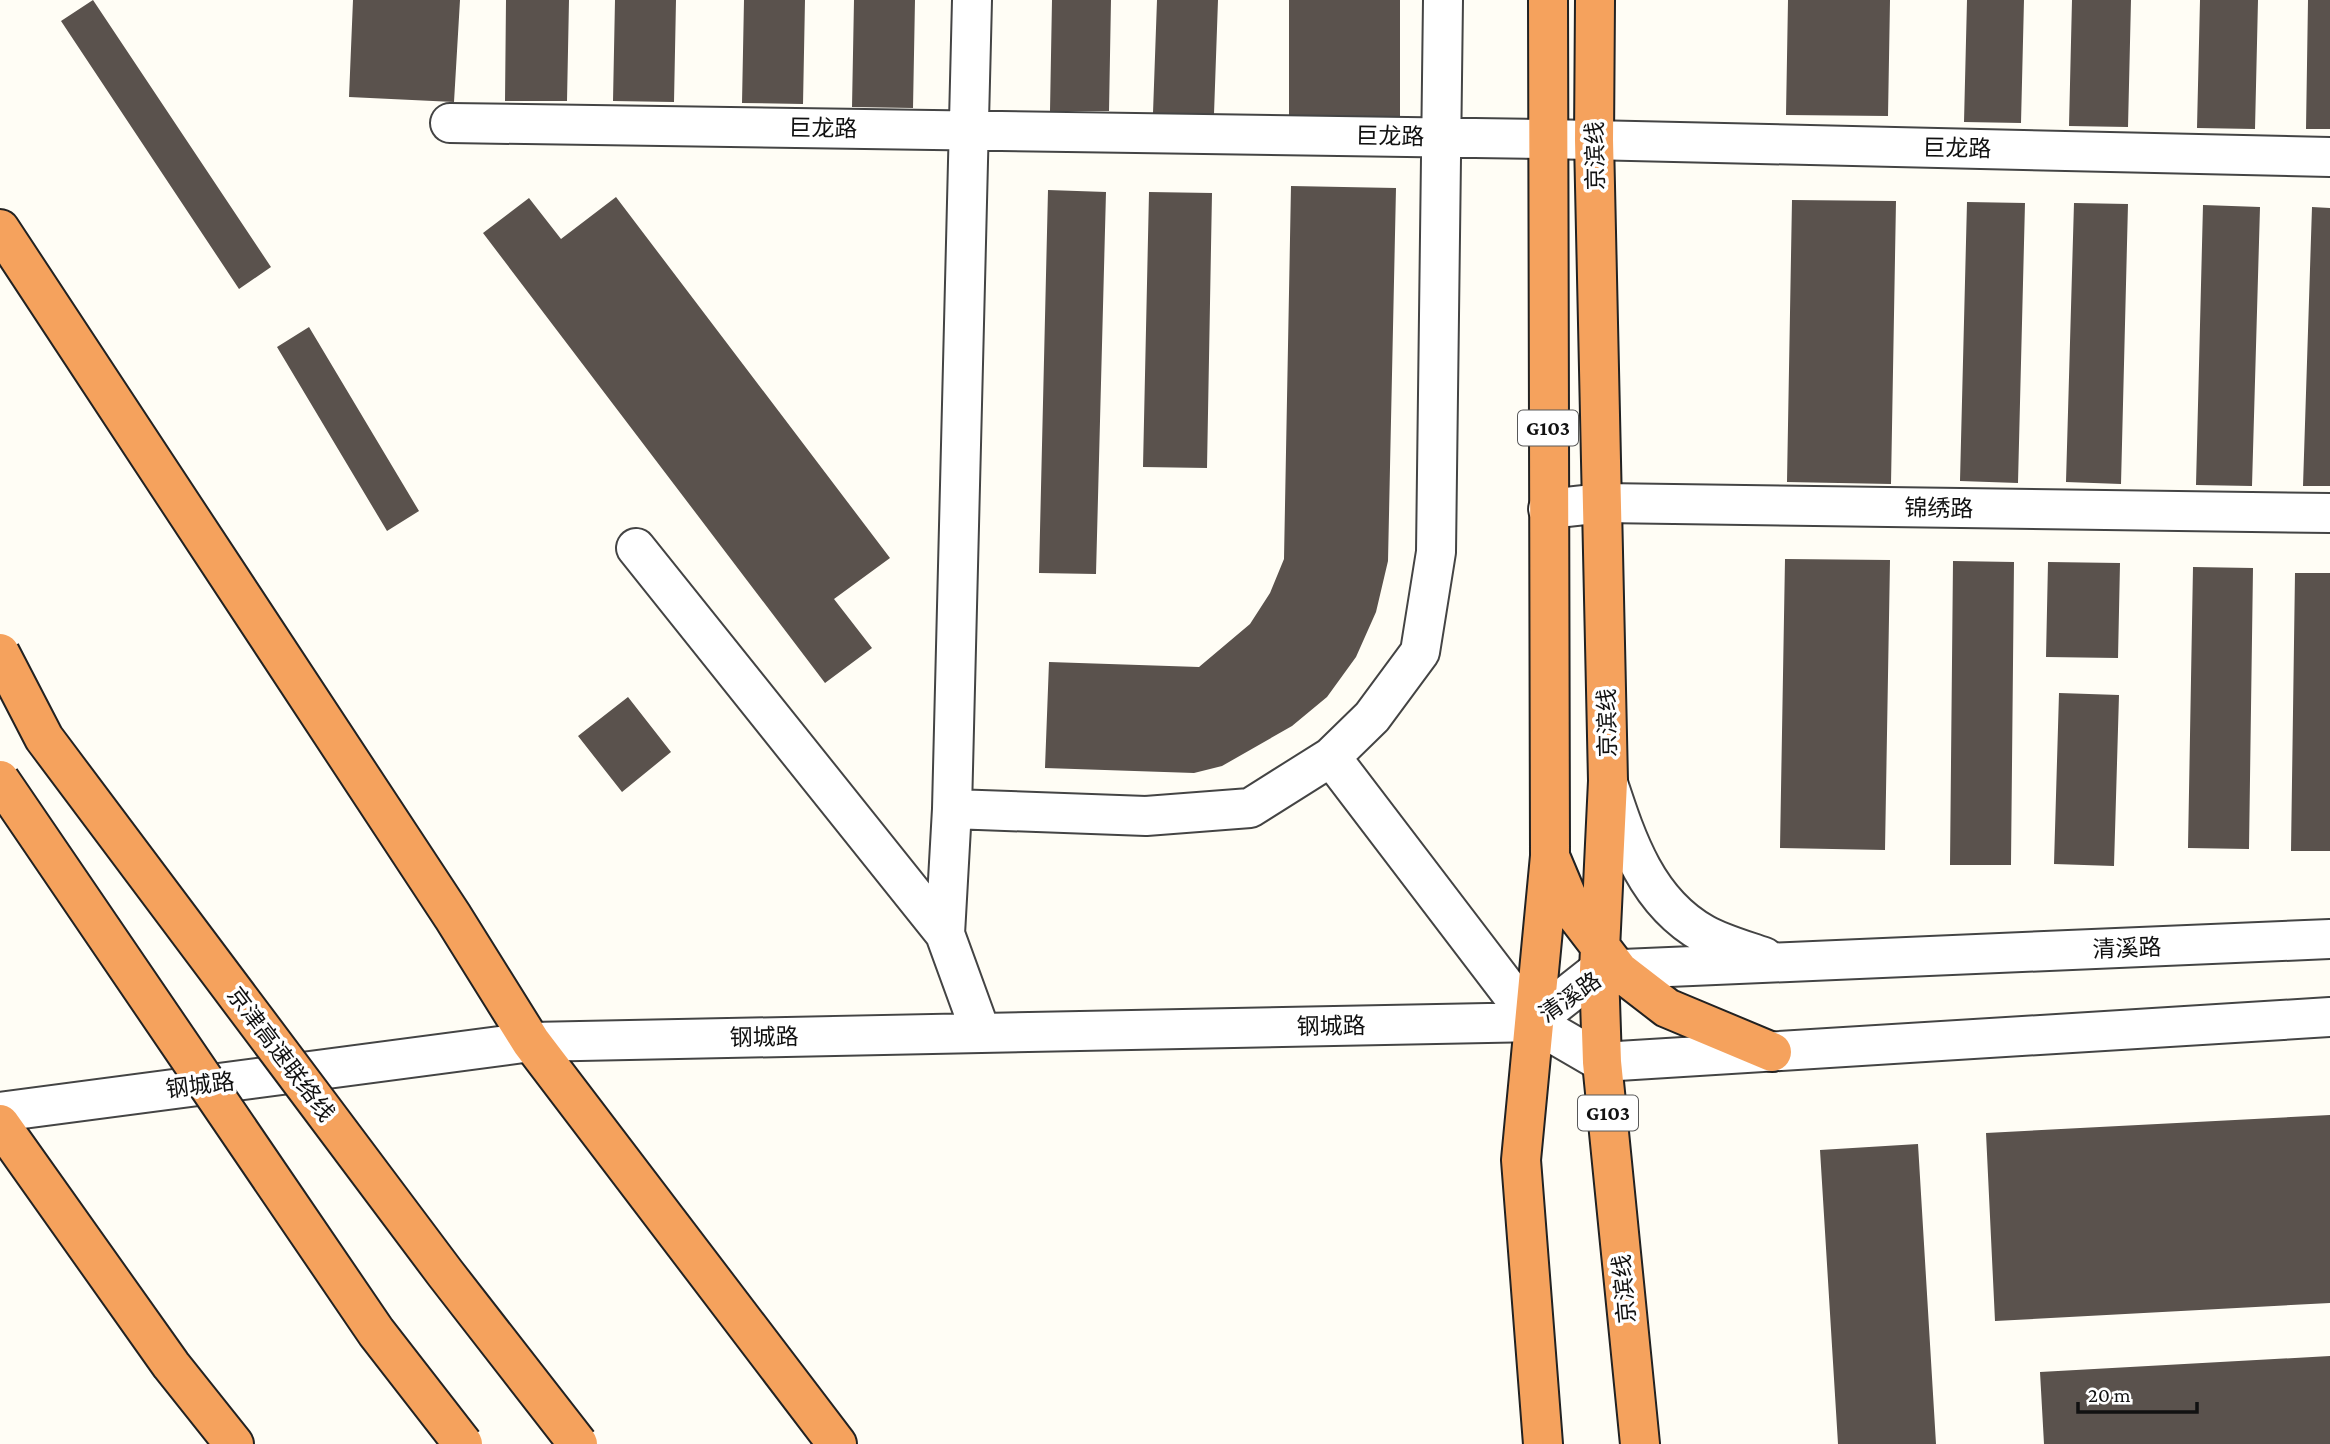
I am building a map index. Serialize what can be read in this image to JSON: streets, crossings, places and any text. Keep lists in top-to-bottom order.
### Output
{
  "streets": {
    "highway": ["京滨线", "G103", "京津高速联络线"],
    "street": [
      "巨龙路",
      "锦绣路",
      "清溪路",
      "钢城路"
    ]
  },
  "crossings": [
    ["巨龙路", "京滨线"],
    ["京滨线", "锦绣路"],
    ["京滨线", "清溪路"],
    ["京滨线", "钢城路"],
    ["清溪路", "钢城路"]
  ],
  "scale_bar": "20 m"
}
